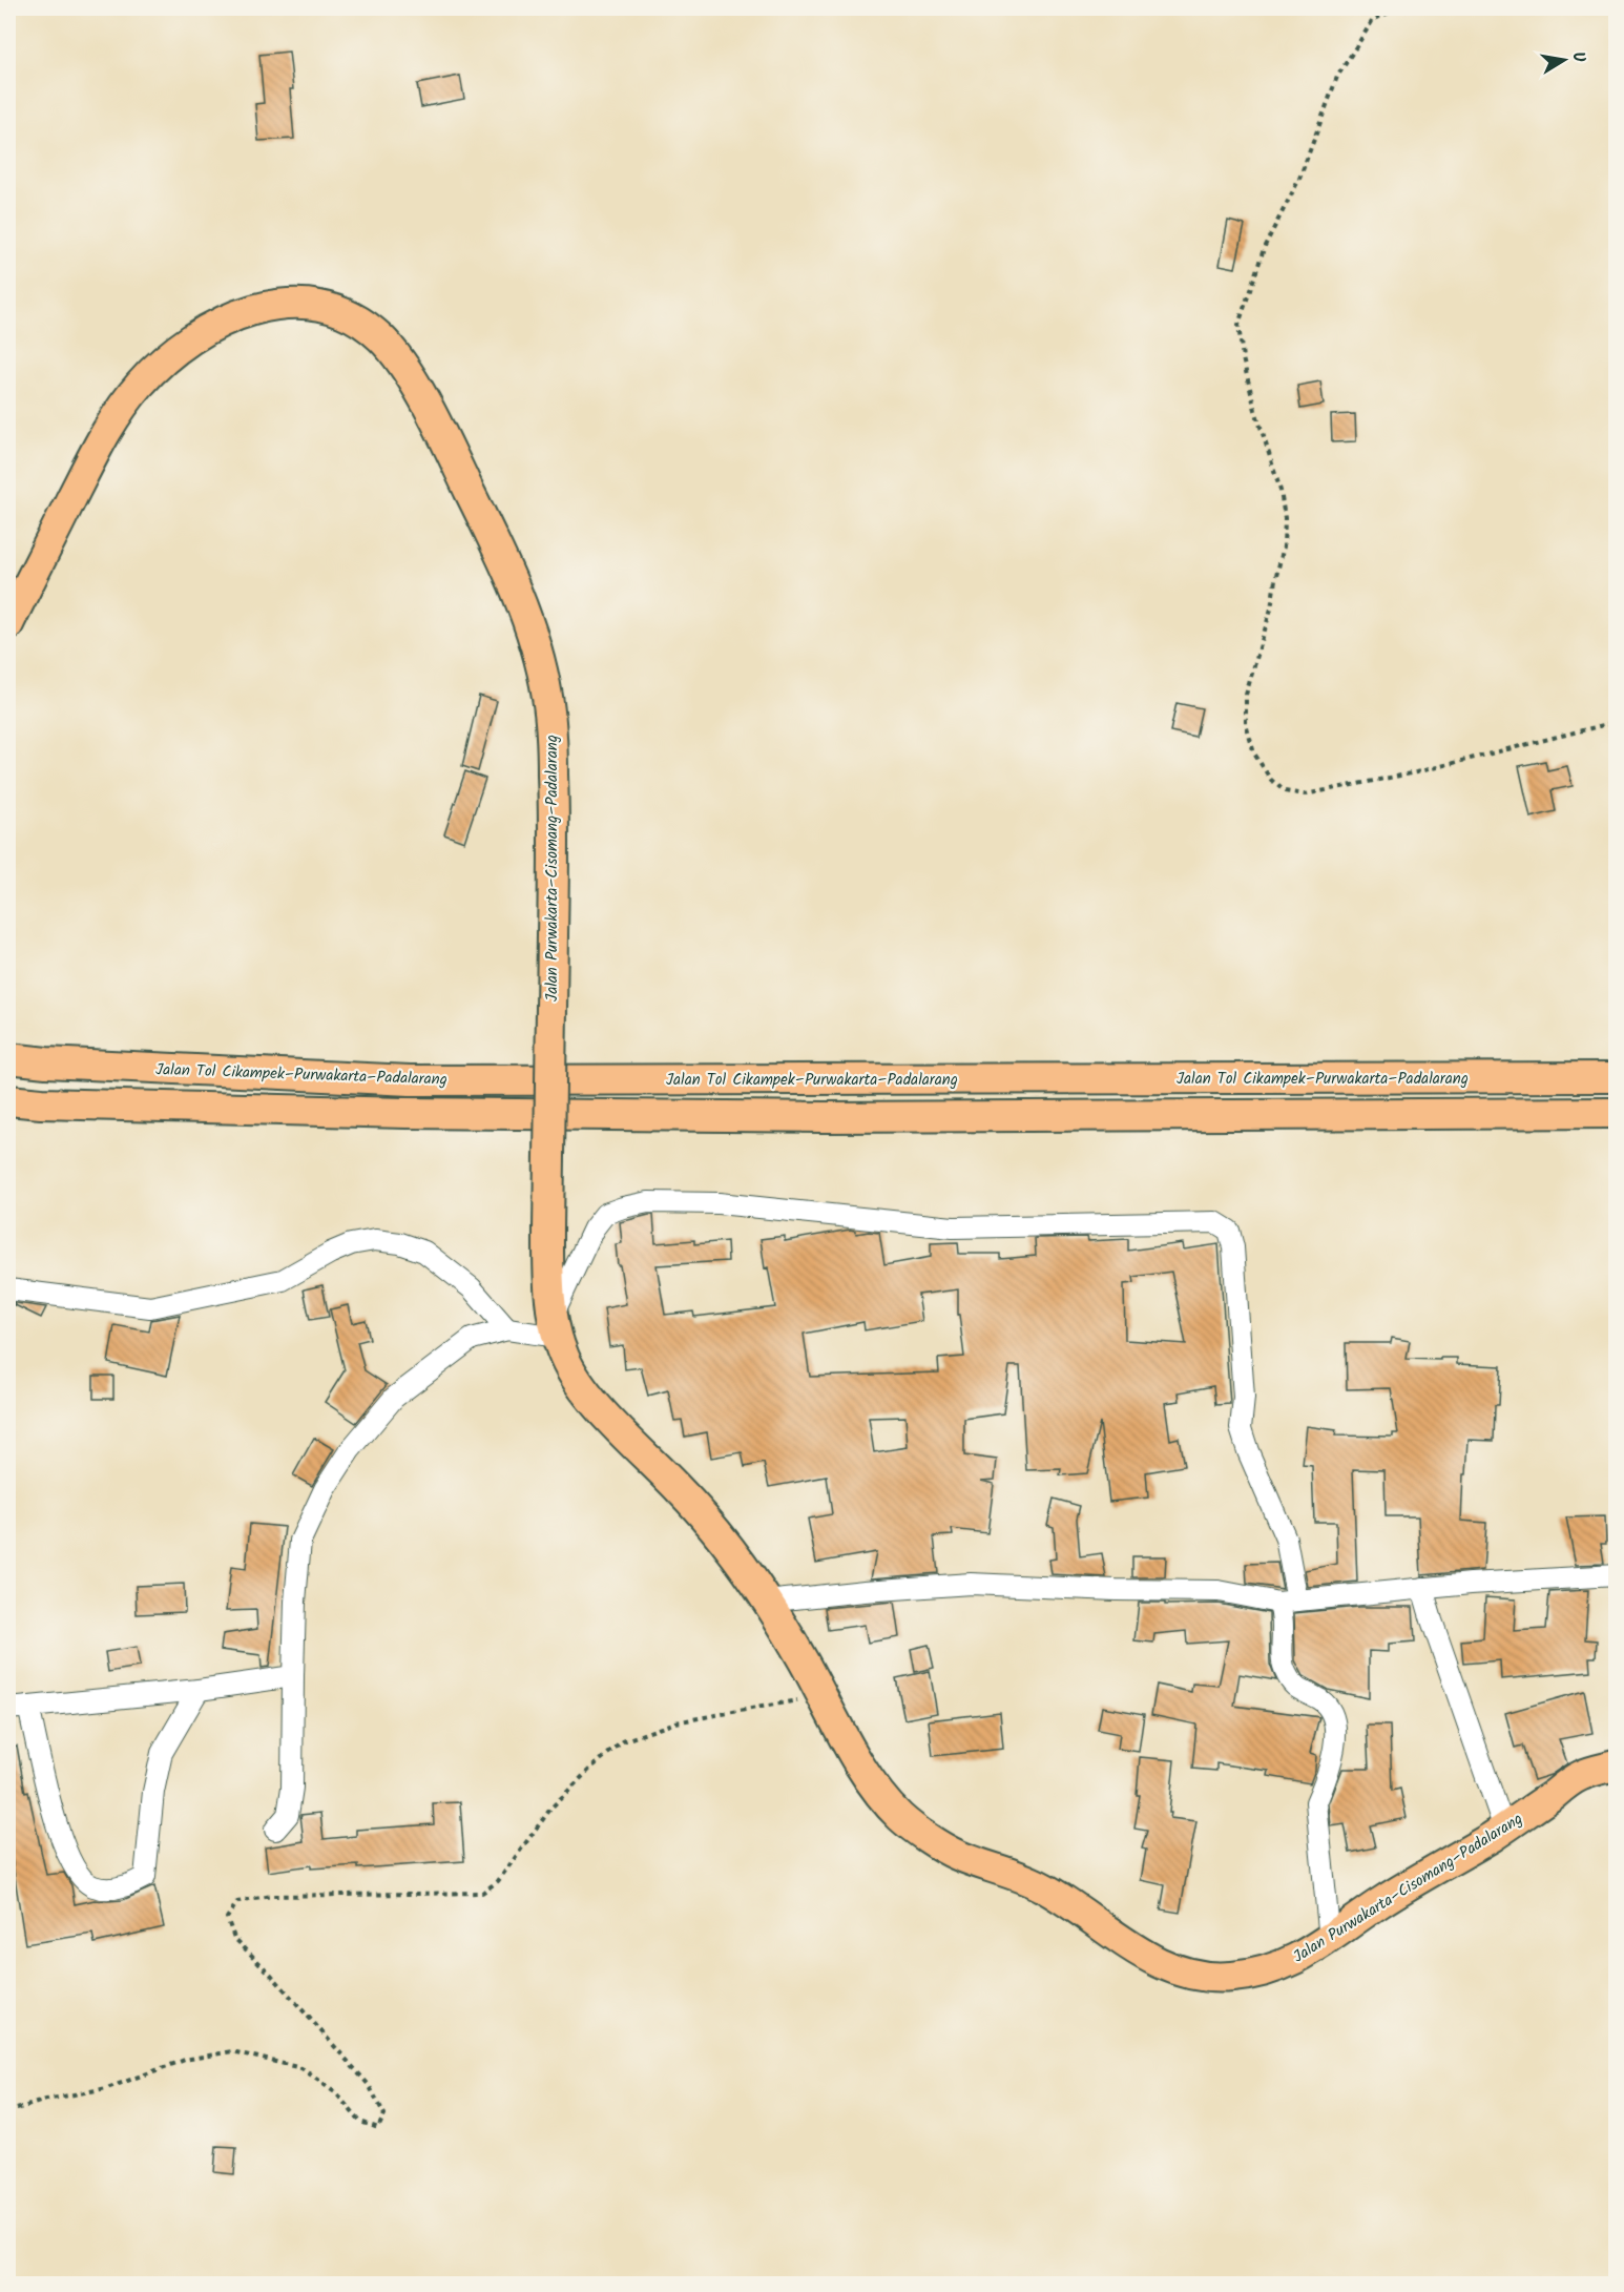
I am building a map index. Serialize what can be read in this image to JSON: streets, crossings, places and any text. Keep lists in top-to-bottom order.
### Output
{
  "streets": {
    "highway": ["Jalan Purwakarta–Cisomang–Padalarang", "Jalan Tol Cikampek–Purwakarta–Padalarang"]
  },
  "north": "right"
}
